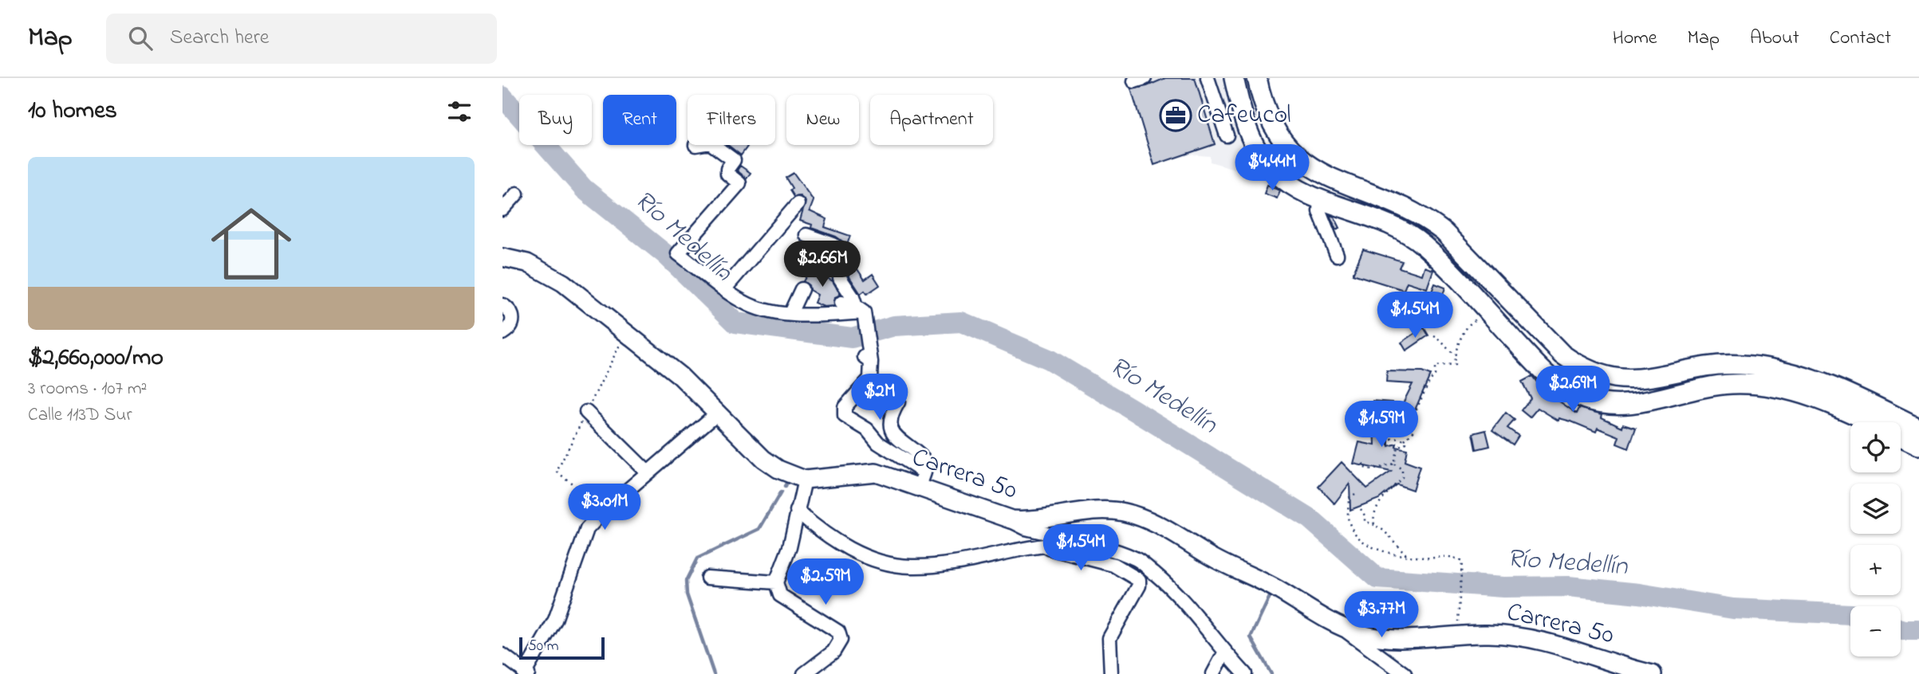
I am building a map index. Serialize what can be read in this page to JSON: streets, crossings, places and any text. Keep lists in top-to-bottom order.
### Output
{
  "streets": {
    "main road": ["Carrera 50"]
  },
  "water": ["Río Medellín"],
  "places": {
    "office": ["Cafeucol"]
  },
  "scale_bar": "50 m",
  "page": {
    "header": "Map",
    "search": "Search here",
    "nav": [
      "Home",
      "Map",
      "About",
      "Contact"
    ],
    "heading": "10 homes",
    "chip": [
      "Buy",
      "Rent",
      "Filters",
      "New",
      "Apartment"
    ],
    "price": [
      "$4.44M",
      "$2.66M",
      "$1.54M",
      "$2.69M",
      "$2M",
      "$1.59M",
      "$3.01M",
      "$1.54M",
      "$2.59M",
      "$3.77M"
    ],
    "list": [
      {
        "name": "$2,660,000/mo",
        "note": "3 rooms · 107 m² · Calle 113D Sur"
      }
    ],
    "map_buttons": ["+", "−"],
    "scale": "50 m"
  }
}
